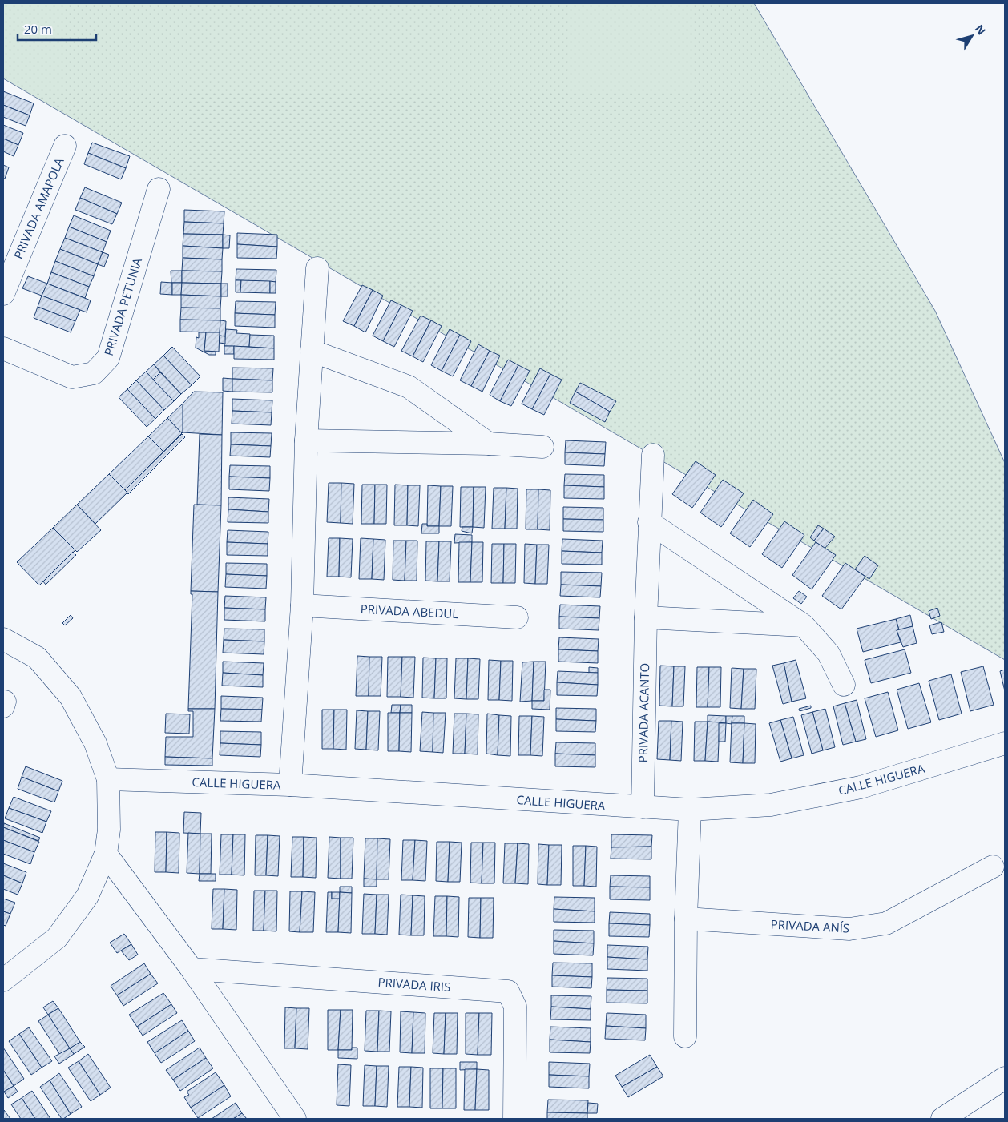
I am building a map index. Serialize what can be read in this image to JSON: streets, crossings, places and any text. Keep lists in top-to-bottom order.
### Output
{
  "streets": {
    "street": [
      "PRIVADA AMAPOLA",
      "PRIVADA PETUNIA",
      "PRIVADA ABEDUL",
      "PRIVADA ACANTO",
      "CALLE HIGUERA",
      "PRIVADA ANÍS",
      "PRIVADA IRIS"
    ]
  },
  "crossings": [
    ["PRIVADA ACANTO", "CALLE HIGUERA"]
  ],
  "scale_bar": "20 m",
  "north": "top right"
}
